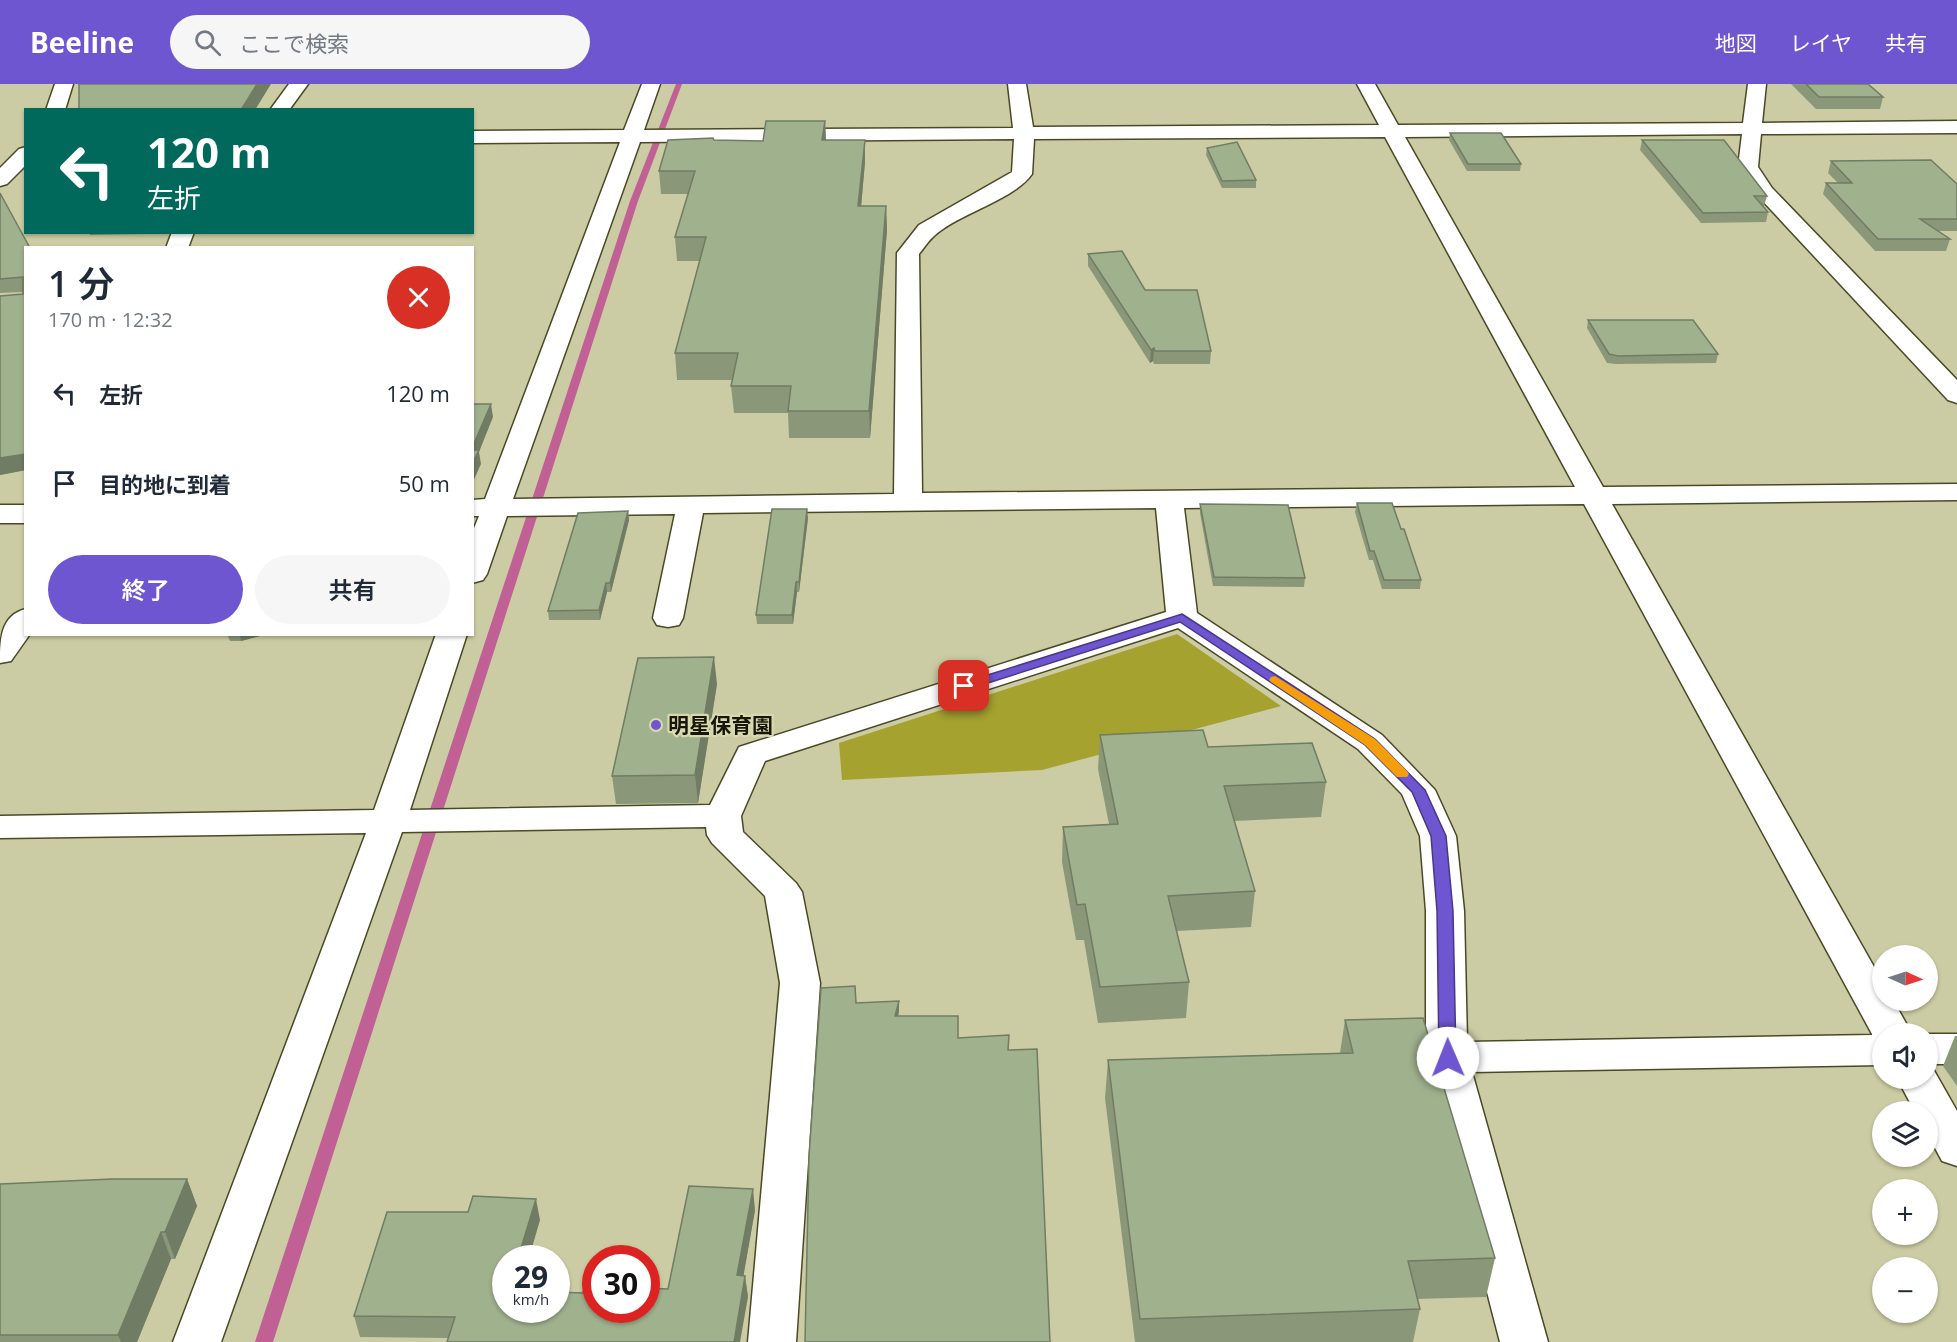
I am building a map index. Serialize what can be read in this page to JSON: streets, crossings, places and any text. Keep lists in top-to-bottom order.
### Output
{
  "places": ["明星保育園"],
  "north": "right",
  "page": {
    "header": "Beeline",
    "search": "ここで検索",
    "nav": ["地図", "レイヤ", "共有"],
    "turn": ["120 m", "左折"],
    "heading": ["1 分", "170 m · 12:32"],
    "list": [
      {
        "name": "左折",
        "value": "120 m"
      },
      {
        "name": "目的地に到着",
        "value": "50 m"
      }
    ],
    "buttons": ["終了", "共有"],
    "map_buttons": ["+", "−"],
    "speed": "29 km/h",
    "limit": "30"
  }
}
